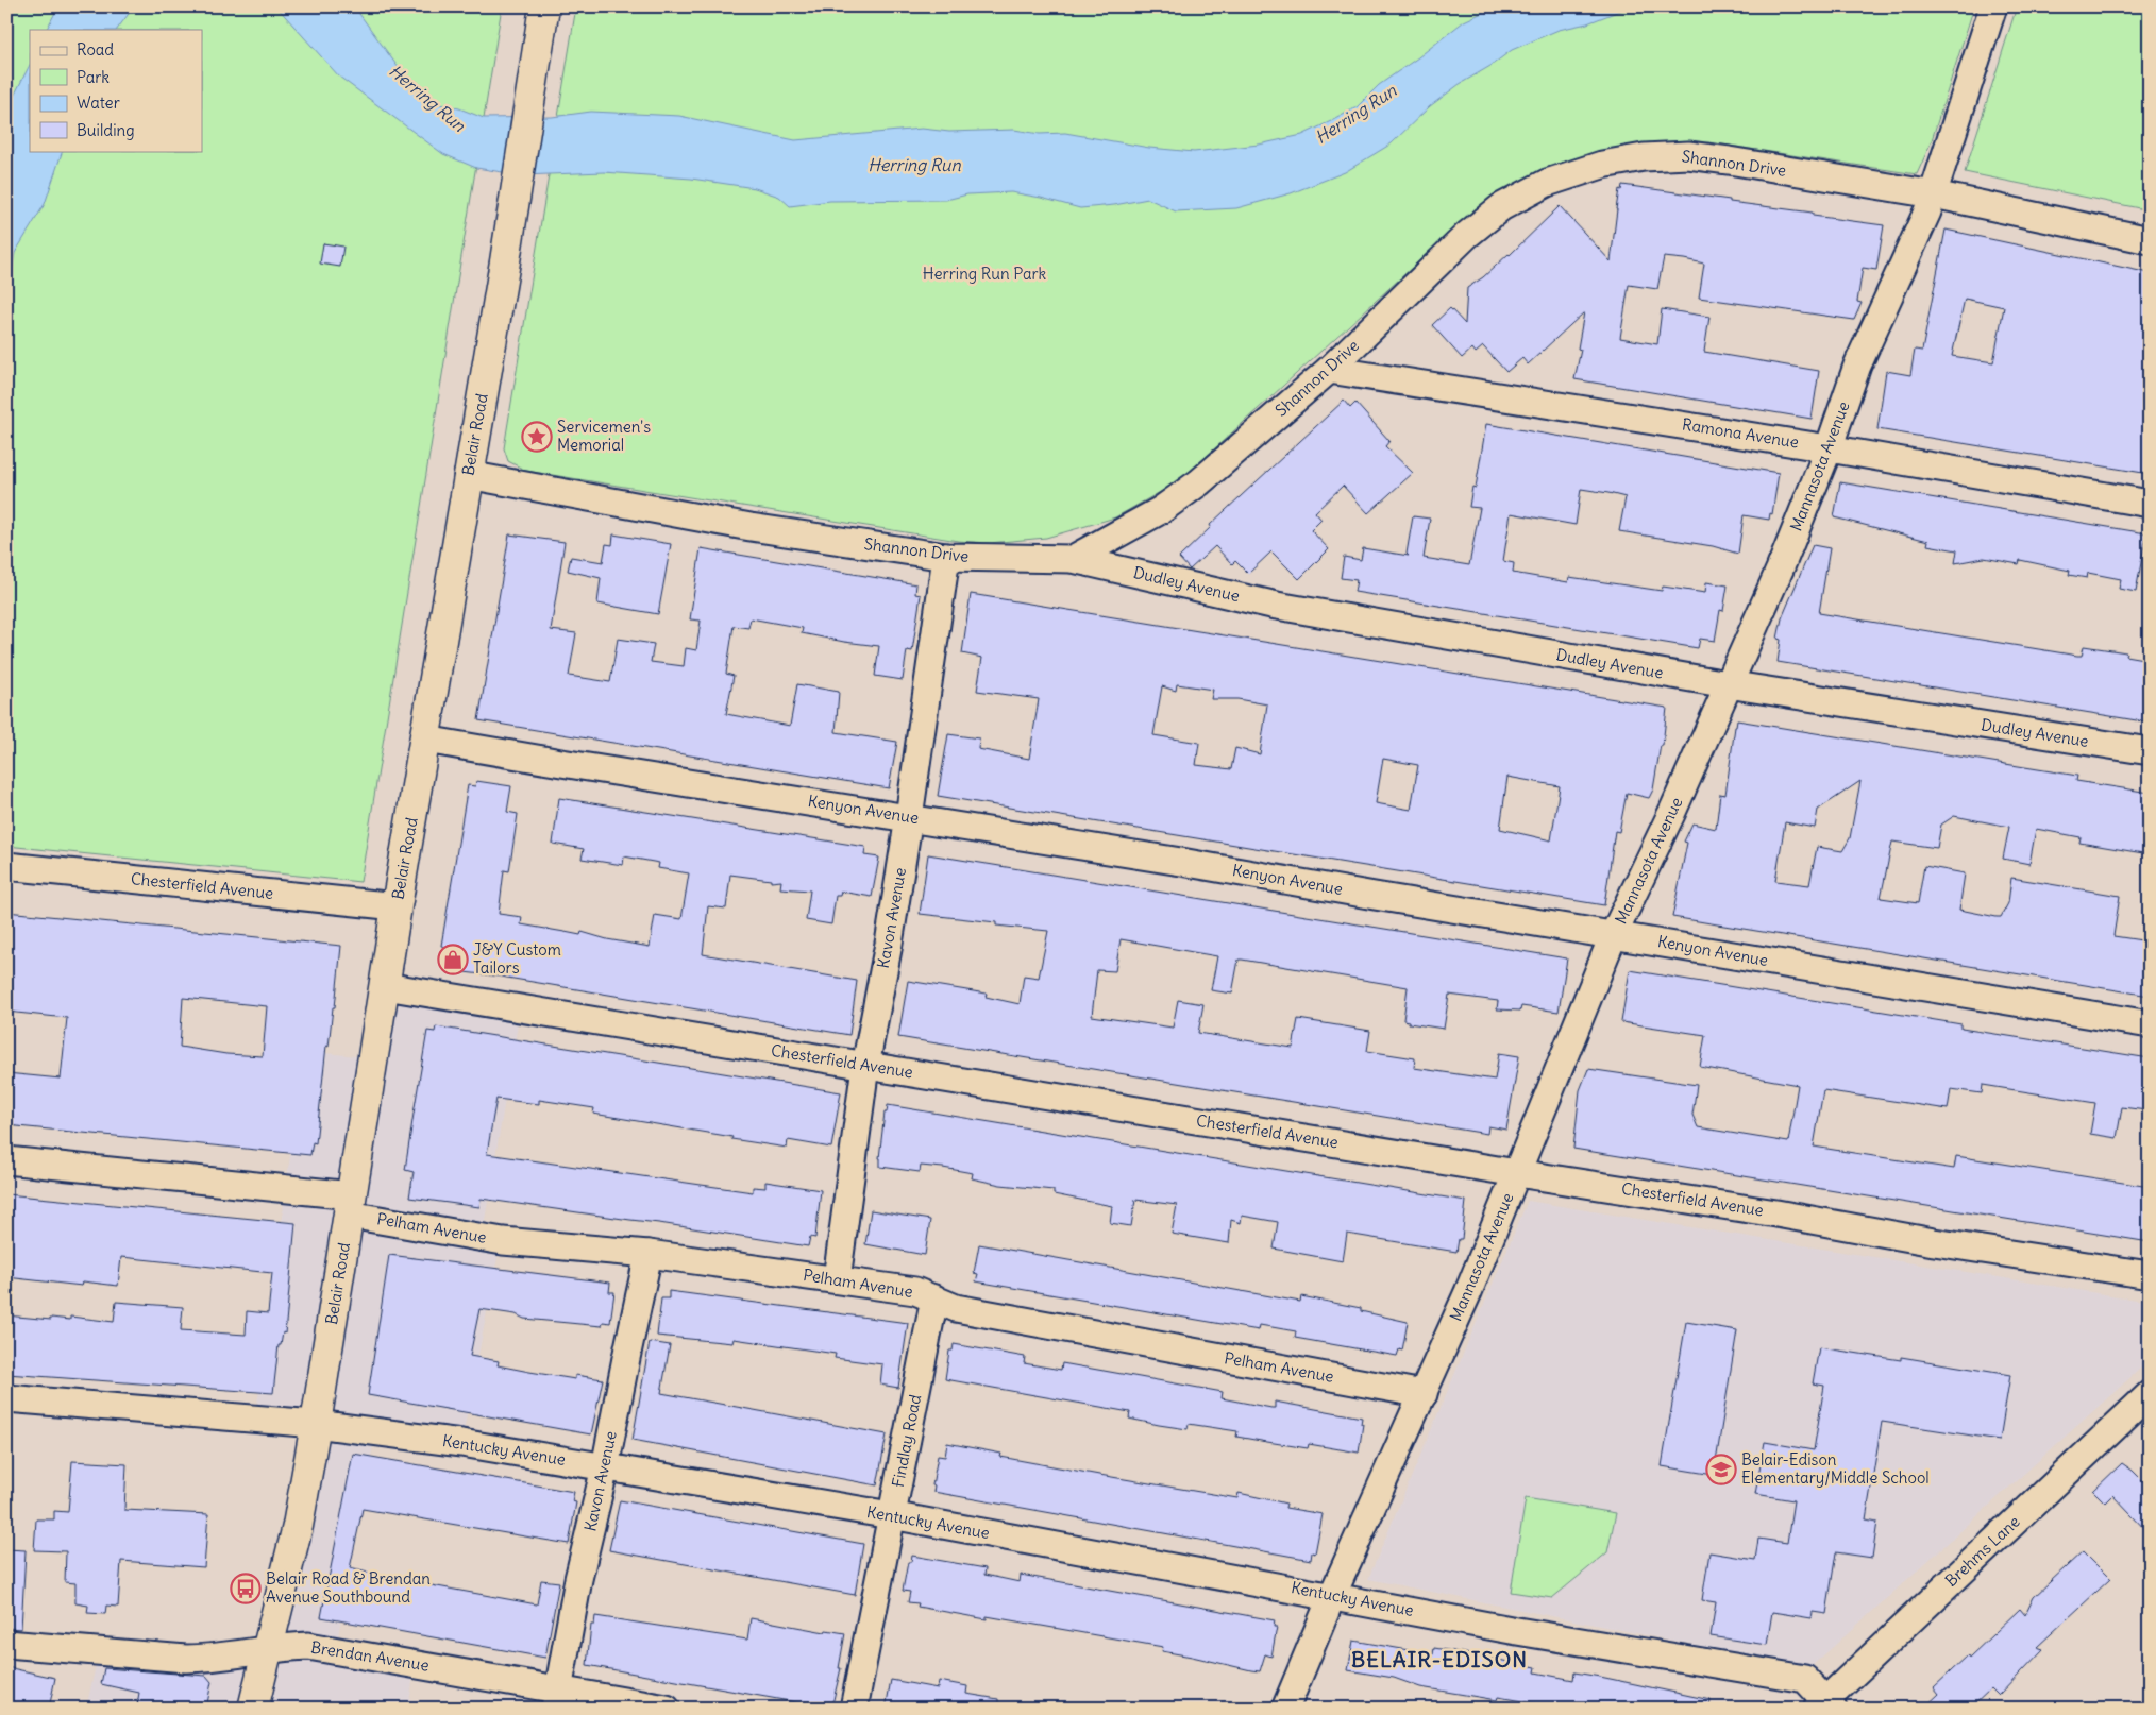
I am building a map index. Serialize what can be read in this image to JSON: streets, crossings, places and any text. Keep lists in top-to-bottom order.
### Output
{
  "streets": {
    "main road": ["Belair Road"],
    "street": [
      "Shannon Drive",
      "Ramona Avenue",
      "Mannasota Avenue",
      "Dudley Avenue",
      "Kenyon Avenue",
      "Chesterfield Avenue",
      "Kavon Avenue",
      "Pelham Avenue",
      "Findlay Road",
      "Kentucky Avenue",
      "Brehms Lane",
      "Brendan Avenue"
    ]
  },
  "crossings": [
    ["Shannon Drive", "Ramona Avenue"],
    ["Shannon Drive", "Belair Road"],
    ["Shannon Drive", "Mannasota Avenue"],
    ["Shannon Drive", "Dudley Avenue"],
    ["Shannon Drive", "Kavon Avenue"],
    ["Ramona Avenue", "Mannasota Avenue"],
    ["Belair Road", "Kenyon Avenue"],
    ["Belair Road", "Chesterfield Avenue"],
    ["Belair Road", "Pelham Avenue"],
    ["Belair Road", "Kentucky Avenue"],
    ["Belair Road", "Brendan Avenue"],
    ["Mannasota Avenue", "Dudley Avenue"],
    ["Mannasota Avenue", "Kenyon Avenue"],
    ["Mannasota Avenue", "Chesterfield Avenue"],
    ["Mannasota Avenue", "Pelham Avenue"],
    ["Mannasota Avenue", "Kentucky Avenue"],
    ["Kenyon Avenue", "Kavon Avenue"],
    ["Chesterfield Avenue", "Kavon Avenue"],
    ["Kavon Avenue", "Pelham Avenue"],
    ["Kavon Avenue", "Kentucky Avenue"],
    ["Kavon Avenue", "Brendan Avenue"],
    ["Pelham Avenue", "Findlay Road"],
    ["Findlay Road", "Kentucky Avenue"],
    ["Kentucky Avenue", "Brehms Lane"]
  ],
  "districts": ["BELAIR-EDISON"],
  "water": ["Herring Run"],
  "parks": ["Herring Run Park"],
  "places": {
    "place": ["Servicemen's Memorial"],
    "shop": ["J&Y Custom Tailors"],
    "school or university": ["Belair-Edison Elementary/Middle School"],
    "bus stop": ["Belair Road & Brendan Avenue Southbound"]
  },
  "legend": [
    "Road",
    "Park",
    "Water",
    "Building"
  ]
}
